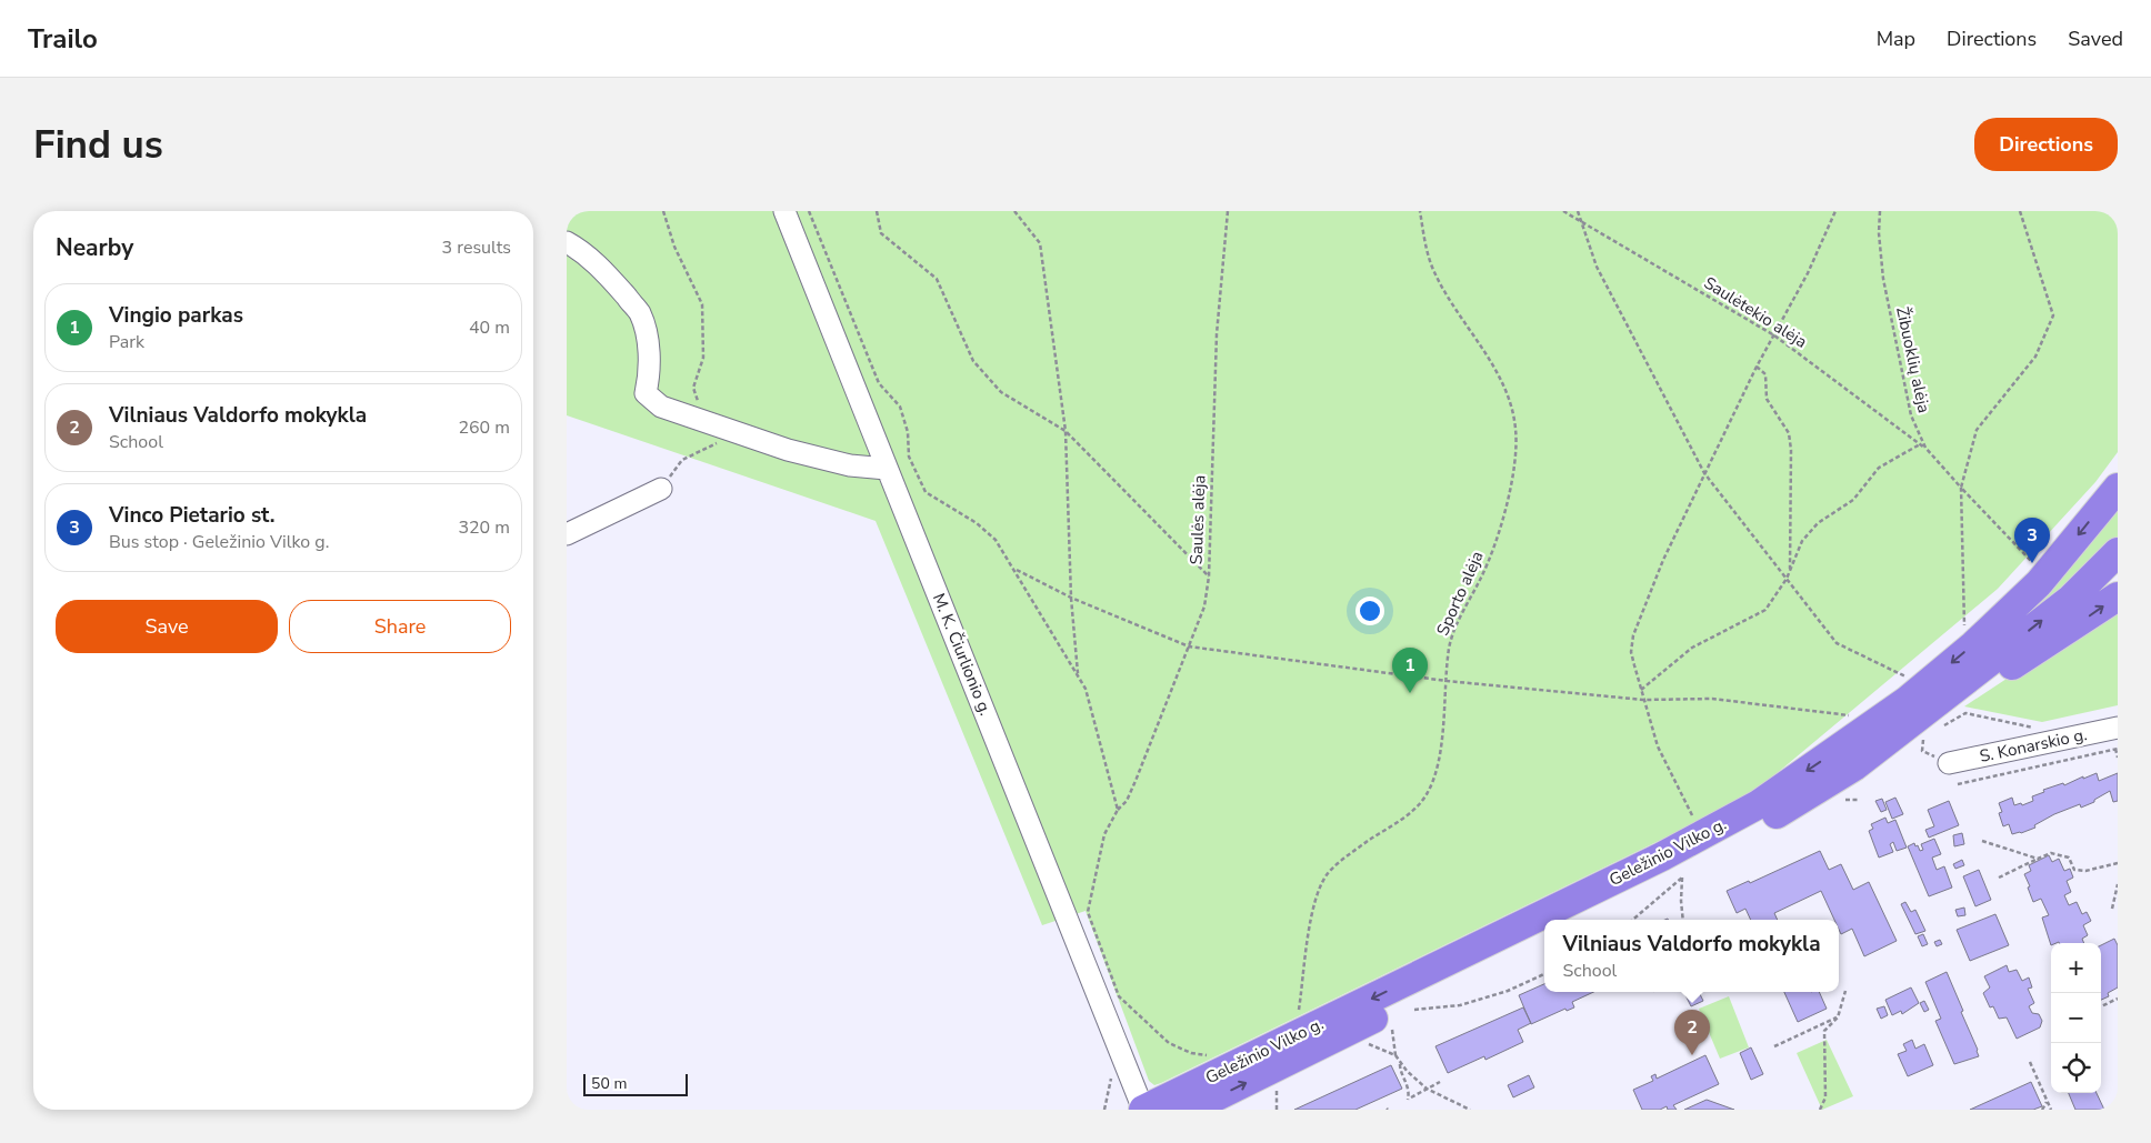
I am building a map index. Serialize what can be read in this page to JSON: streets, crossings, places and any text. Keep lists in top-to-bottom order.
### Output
{
  "streets": {
    "highway": ["Geležinio Vilko g."],
    "street": ["M. K. Čiurlionio g.", "S. Konarskio g."],
    "path": [
      "Saulėtekio alėja",
      "Žibuoklių alėja",
      "Saulės alėja",
      "Sporto alėja"
    ]
  },
  "crossings": [
    ["Saulėtekio alėja", "Žibuoklių alėja"],
    ["M. K. Čiurlionio g.", "Geležinio Vilko g."]
  ],
  "scale_bar": "50 m",
  "page": {
    "header": "Trailo",
    "nav": ["Map", "Directions", "Saved"],
    "buttons": [
      "Directions",
      ["Save", "Share"]
    ],
    "title": "Find us",
    "heading": ["Nearby", "3 results"],
    "list": [
      {
        "mark": "1",
        "name": "Vingio parkas",
        "note": "Park",
        "value": "40 m"
      },
      {
        "mark": "2",
        "name": "Vilniaus Valdorfo mokykla",
        "note": "School",
        "value": "260 m"
      },
      {
        "mark": "3",
        "name": "Vinco Pietario st.",
        "note": "Bus stop · Geležinio Vilko g.",
        "value": "320 m"
      }
    ],
    "pins": ["3", "1", "2"],
    "popup": ["Vilniaus Valdorfo mokykla", "School"],
    "map_buttons": ["+", "−"],
    "scale": "50 m"
  }
}
